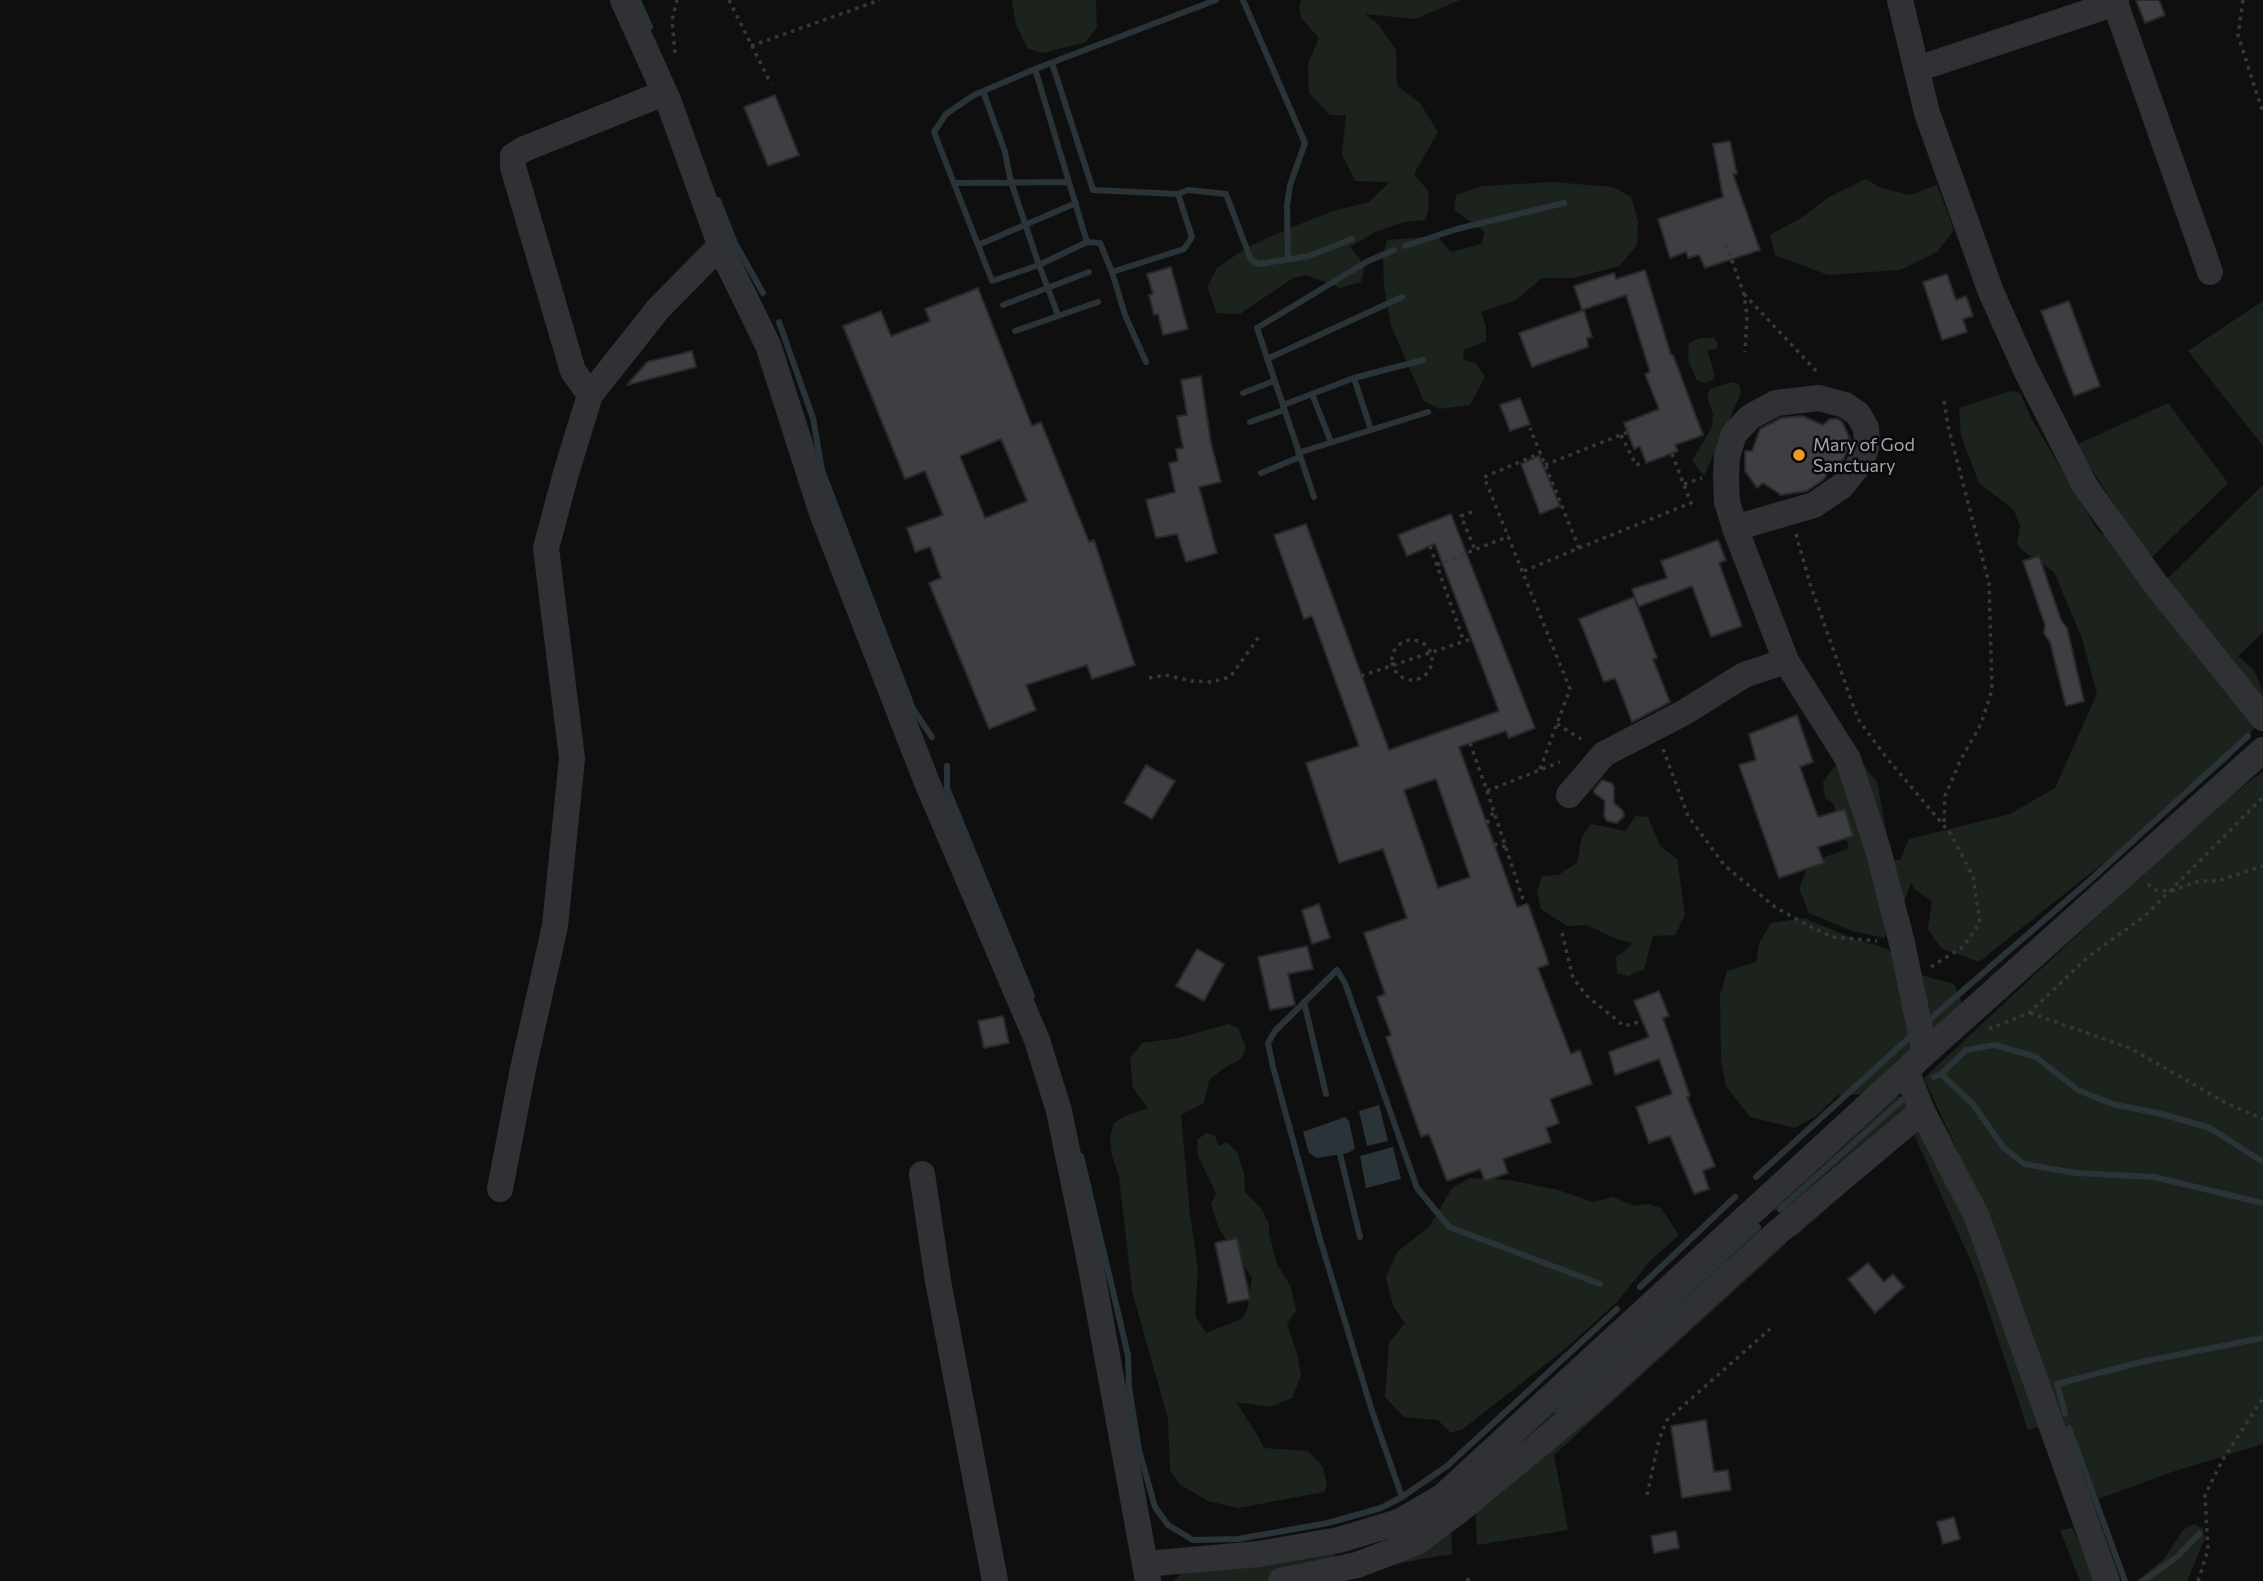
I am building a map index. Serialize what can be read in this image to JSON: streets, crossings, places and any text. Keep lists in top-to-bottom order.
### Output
{
  "places": ["Mary of God Sanctuary"]
}
